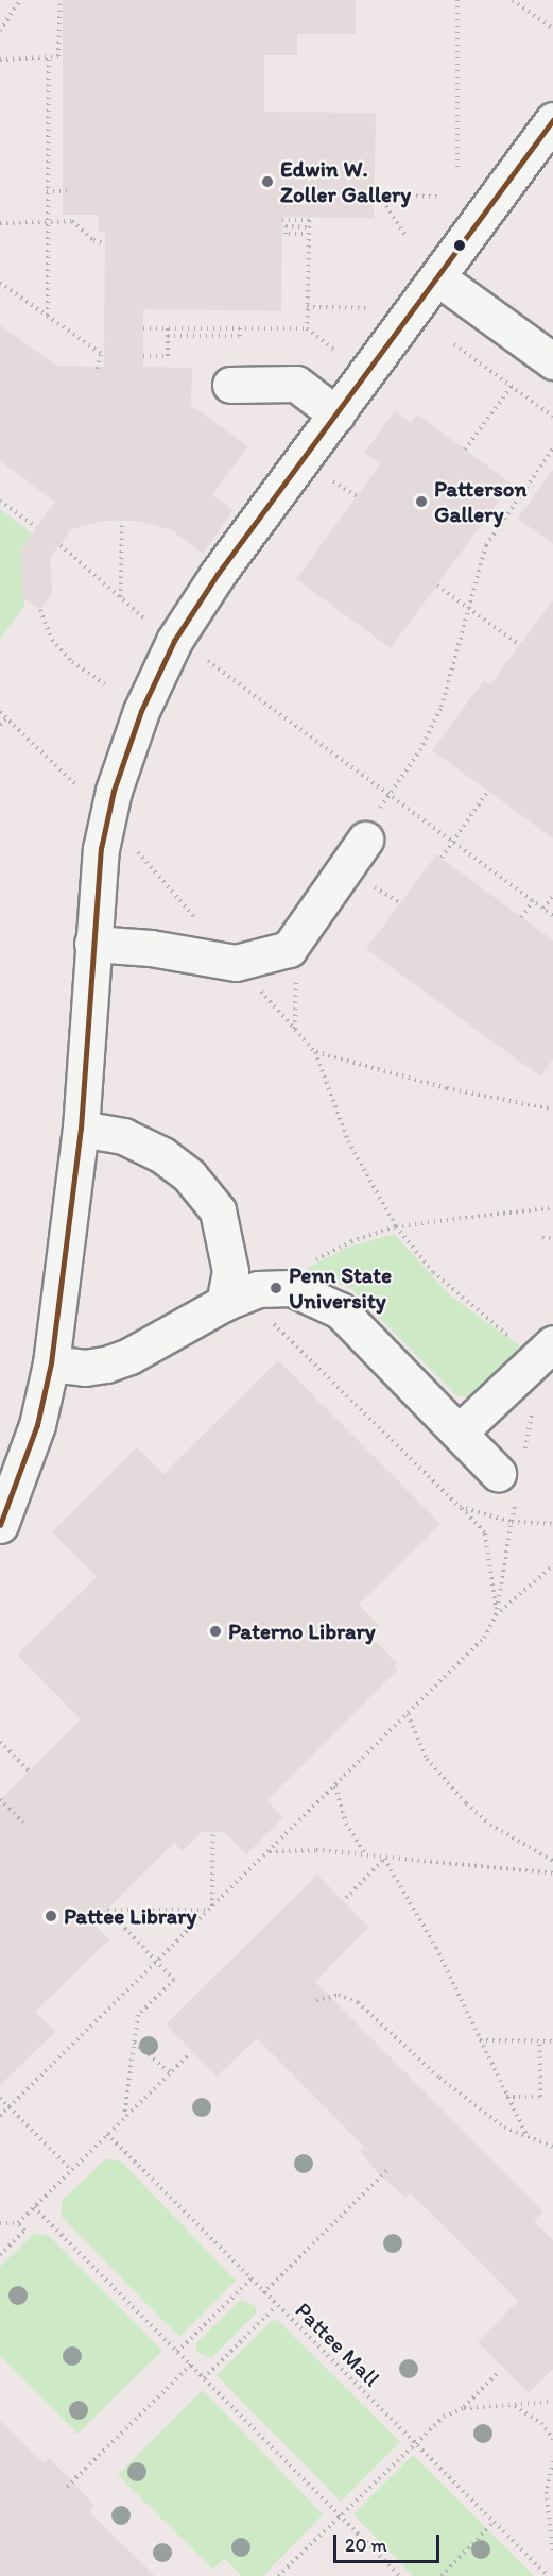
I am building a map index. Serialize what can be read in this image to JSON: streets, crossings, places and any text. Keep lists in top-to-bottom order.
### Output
{
  "streets": {
    "path": ["Pattee Mall"]
  },
  "places": [
    "Edwin W. Zoller Gallery",
    "Patterson Gallery",
    "Penn State University",
    "Paterno Library",
    "Pattee Library"
  ],
  "scale_bar": "20 m"
}
